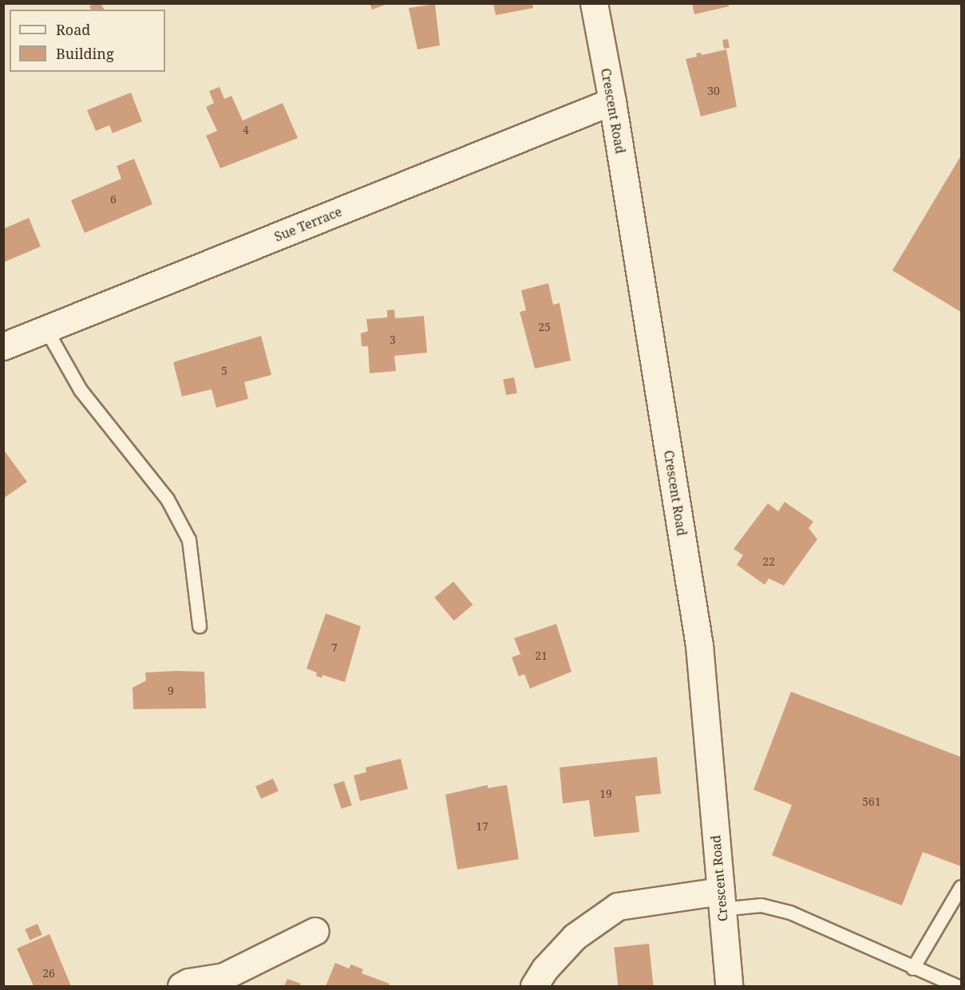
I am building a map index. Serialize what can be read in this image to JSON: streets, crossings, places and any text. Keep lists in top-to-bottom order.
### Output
{
  "streets": {
    "street": ["Crescent Road", "Sue Terrace"]
  },
  "crossings": [
    ["Crescent Road", "Sue Terrace"]
  ],
  "house_numbers": [
    "30",
    "4",
    "6",
    "25",
    "3",
    "5",
    "22",
    "7",
    "21",
    "9",
    "19",
    "561",
    "17",
    "26"
  ],
  "legend": ["Road", "Building"]
}
